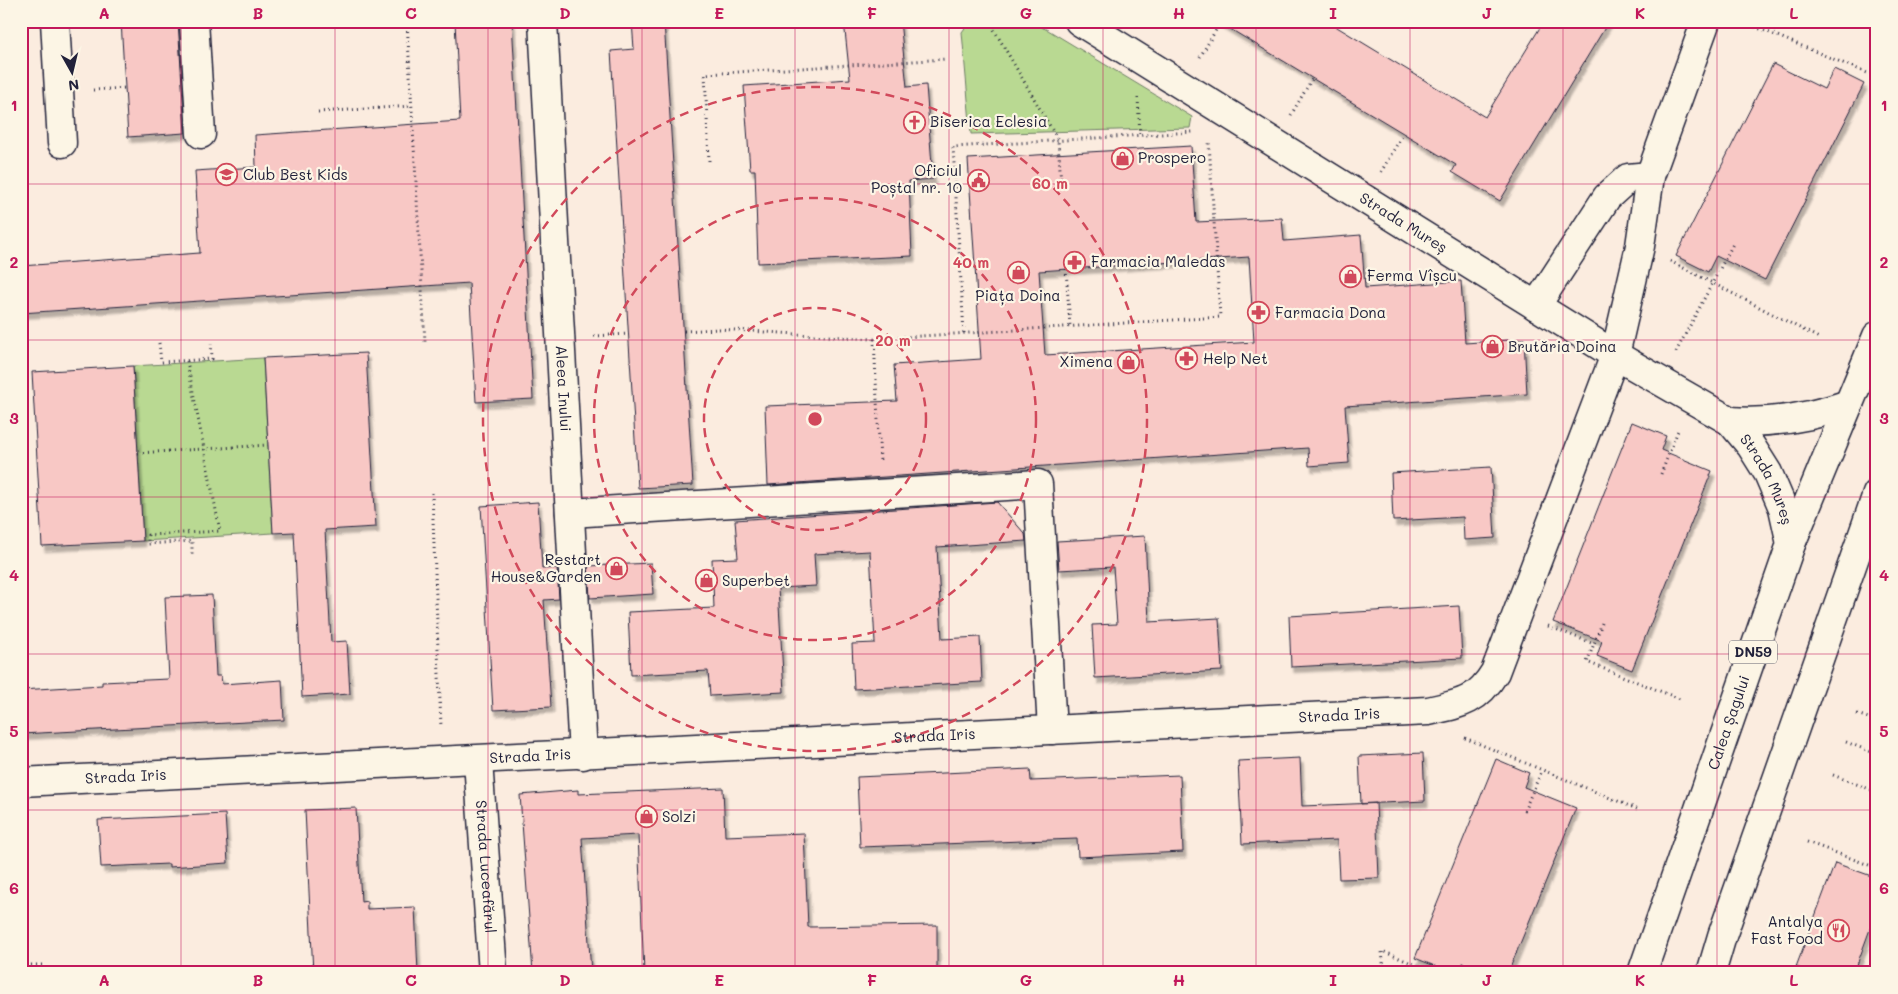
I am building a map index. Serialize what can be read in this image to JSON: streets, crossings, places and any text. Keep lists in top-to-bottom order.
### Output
{
  "streets": {
    "street": [
      "Strada Mureș",
      "Aleea Inului",
      "DN59",
      "Strada Iris",
      "Calea Șagului",
      "Strada Luceafărul"
    ]
  },
  "crossings": [
    ["Strada Mureș", "Strada Iris"],
    ["Strada Mureș", "Calea Șagului"],
    ["Aleea Inului", "Strada Iris"],
    ["Strada Iris", "Strada Luceafărul"]
  ],
  "places": {
    "church": ["Biserica Eclesia"],
    "shop": [
      "Prospero",
      "Piața Doina",
      "Ferma Vîșcu",
      "Brutăria Doina",
      "Ximena",
      "Restart House&Garden",
      "Superbet",
      "Solzi"
    ],
    "school or university": ["Club Best Kids"],
    "public building": ["Oficiul Poștal nr. 10"],
    "pharmacy": ["Farmacia Maledas", "Farmacia Dona", "Help Net"],
    "restaurant": ["Antalya Fast Food"]
  },
  "north": "bottom",
  "grid": {
    "columns": [
      "A",
      "B",
      "C",
      "D",
      "E",
      "F",
      "G",
      "H",
      "I",
      "J",
      "K",
      "L"
    ],
    "rows": [
      "1",
      "2",
      "3",
      "4",
      "5",
      "6"
    ]
  },
  "rings": ["60 m", "40 m", "20 m"]
}
